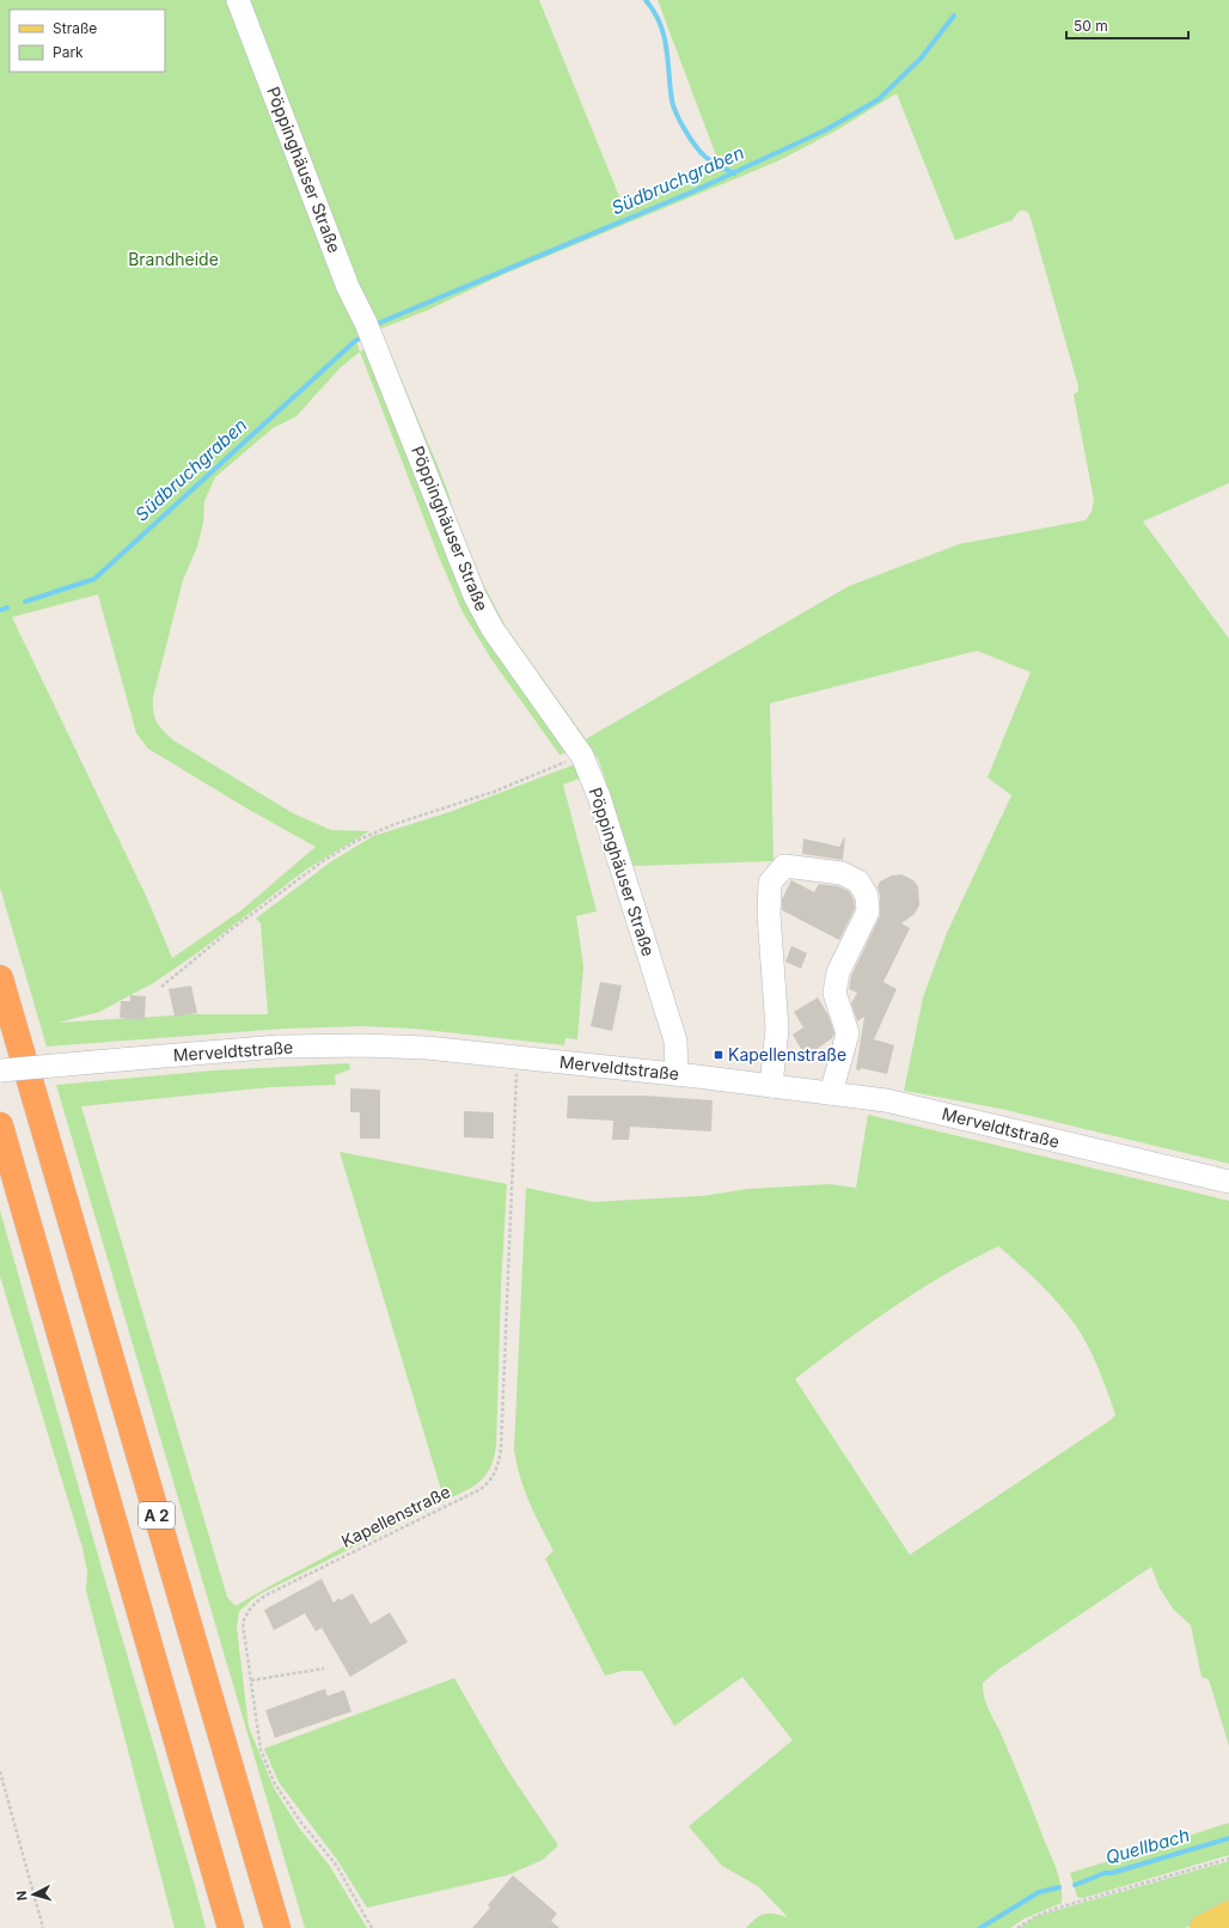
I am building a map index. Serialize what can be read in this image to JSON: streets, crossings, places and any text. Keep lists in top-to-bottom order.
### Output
{
  "streets": {
    "highway": ["A 2"],
    "street": ["Pöppinghäuser Straße", "Merveldtstraße"],
    "path": ["Kapellenstraße"]
  },
  "crossings": [
    ["Pöppinghäuser Straße", "Merveldtstraße"],
    ["Merveldtstraße", "Kapellenstraße"]
  ],
  "water": ["Südbruchgraben", "Quellbach"],
  "parks": ["Brandheide"],
  "places": {
    "transit": ["Kapellenstraße"]
  },
  "legend": ["Straße", "Park"],
  "scale_bar": "50 m",
  "north": "left"
}
